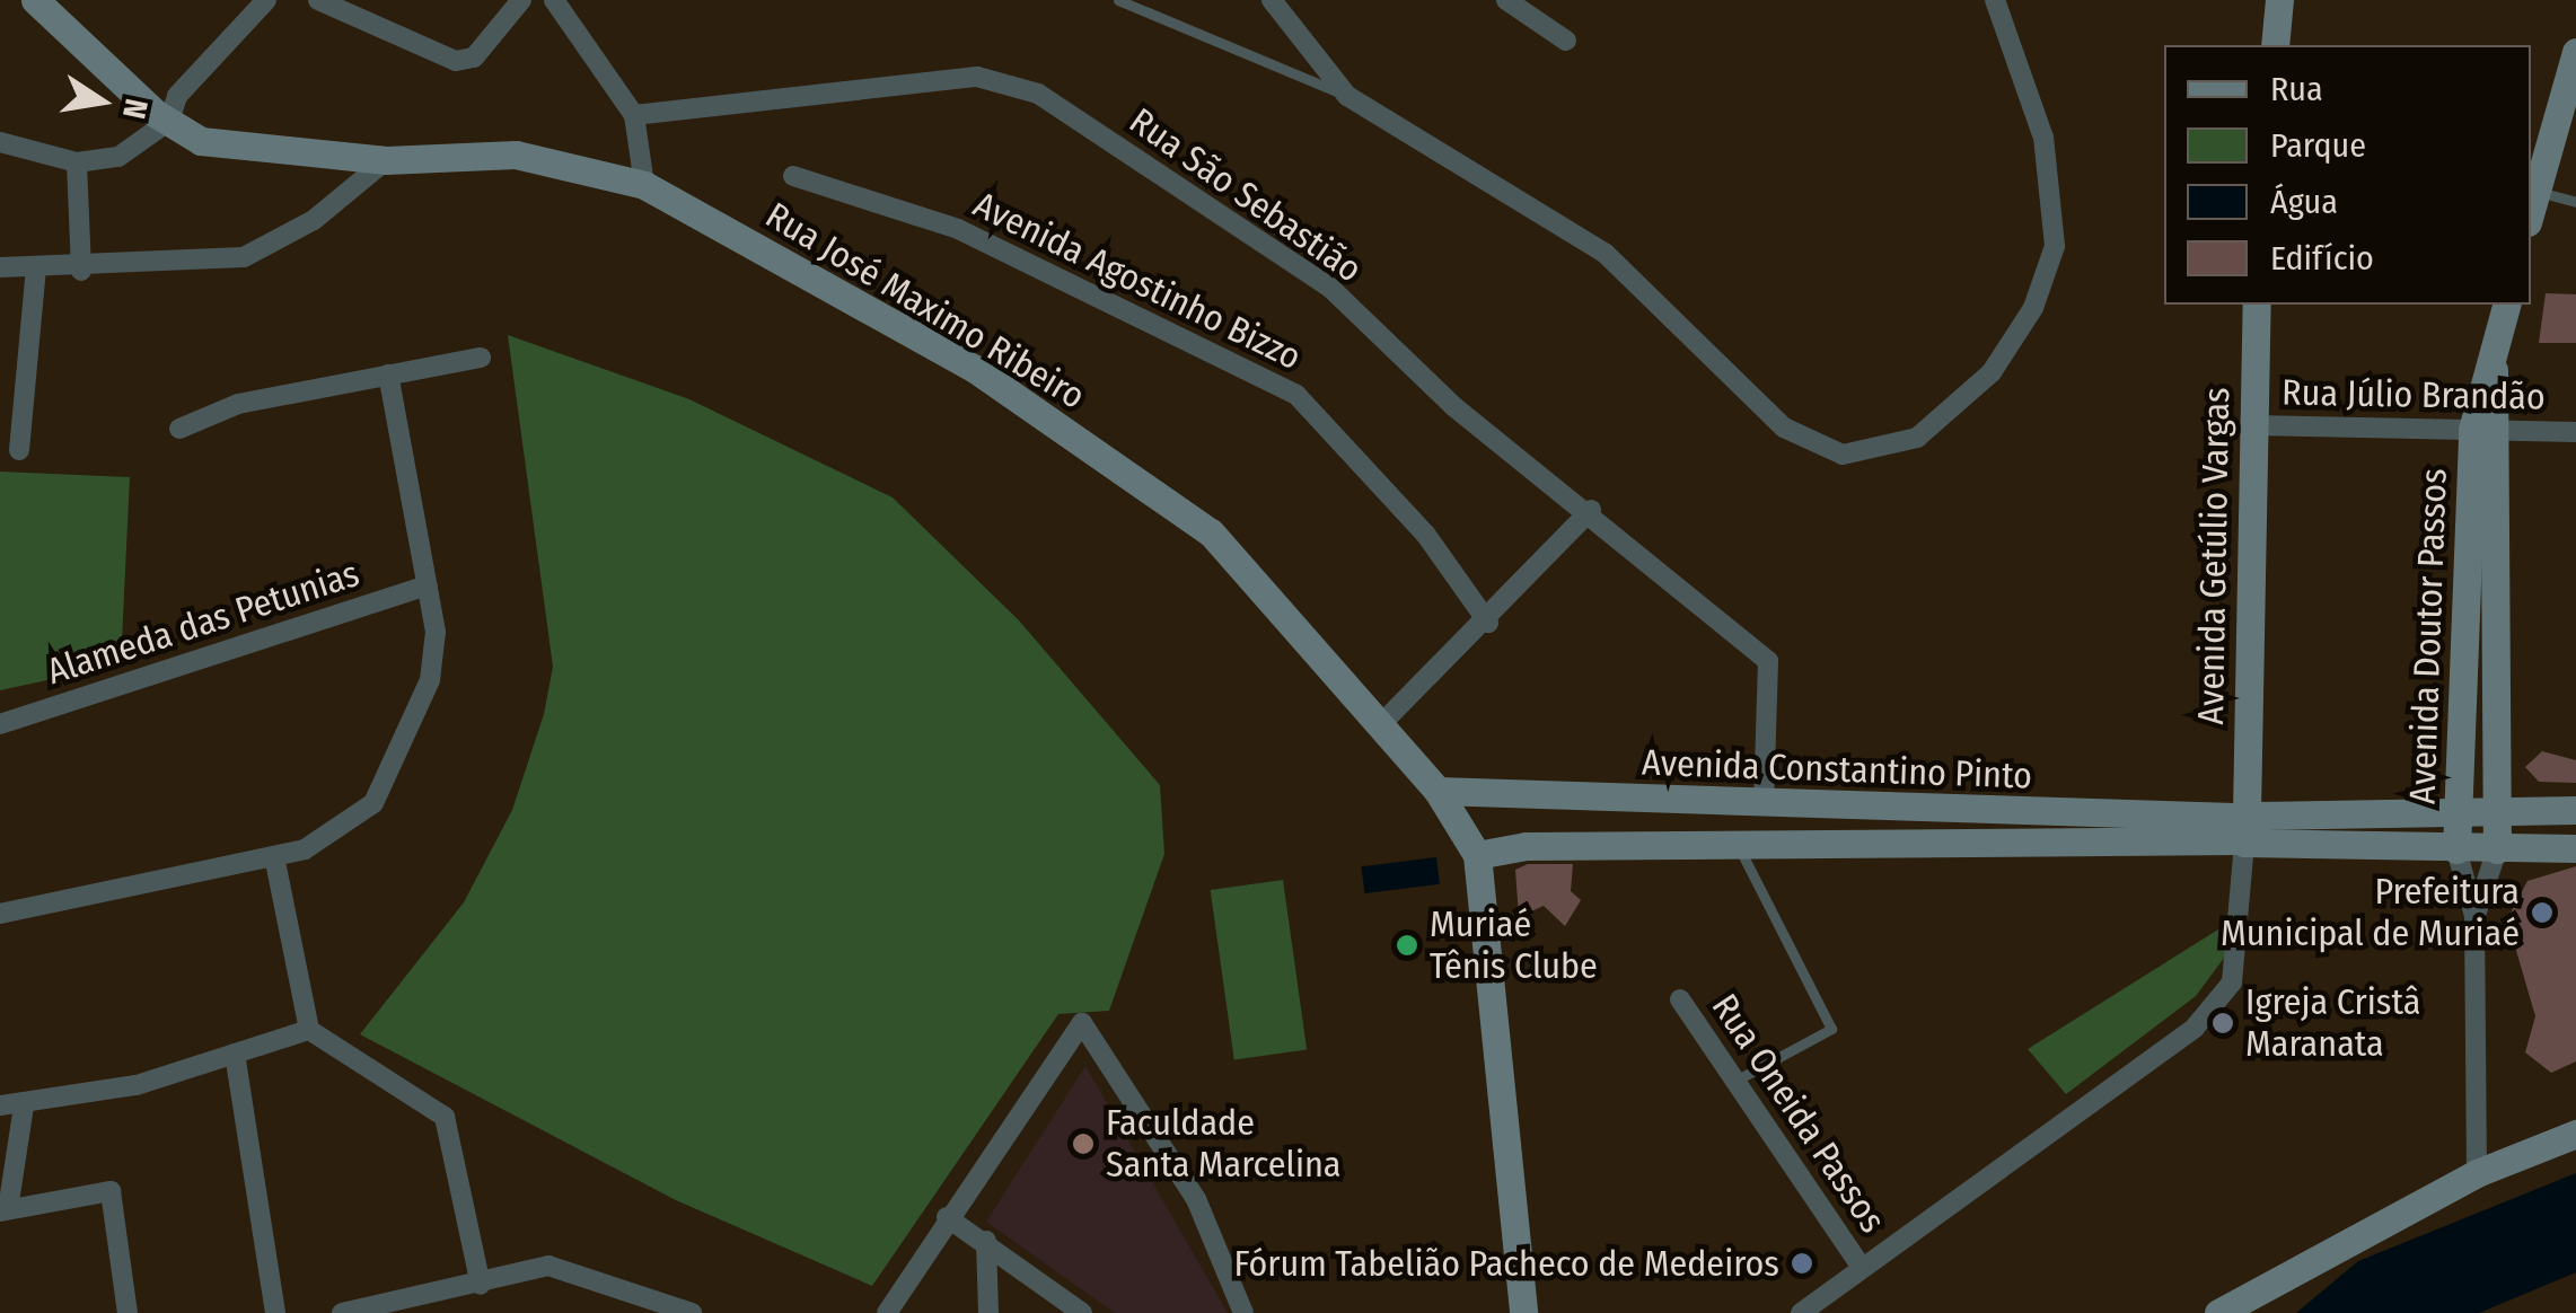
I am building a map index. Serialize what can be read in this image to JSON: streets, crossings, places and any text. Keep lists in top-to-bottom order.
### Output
{
  "streets": {
    "street": [
      "Rua São Sebastião",
      "Avenida Agostinho Bizzo",
      "Rua José Maximo Ribeiro",
      "Rua Júlio Brandão",
      "Avenida Getúlio Vargas",
      "Alameda das Petunias",
      "Avenida Doutor Passos",
      "Avenida Constantino Pinto",
      "Rua Oneida Passos"
    ]
  },
  "crossings": [
    ["Rua São Sebastião", "Avenida Constantino Pinto"],
    ["Rua José Maximo Ribeiro", "Avenida Constantino Pinto"],
    ["Rua Júlio Brandão", "Avenida Getúlio Vargas"],
    ["Rua Júlio Brandão", "Avenida Doutor Passos"],
    ["Avenida Getúlio Vargas", "Avenida Constantino Pinto"],
    ["Avenida Doutor Passos", "Avenida Constantino Pinto"]
  ],
  "places": [
    "Prefeitura Municipal de Muriaé",
    "Muriaé Tênis Clube",
    "Igreja Cristâ Maranata",
    "Faculdade Santa Marcelina",
    "Fórum Tabelião Pacheco de Medeiros"
  ],
  "legend": [
    "Rua",
    "Parque",
    "Água",
    "Edifício"
  ],
  "north": "right"
}
